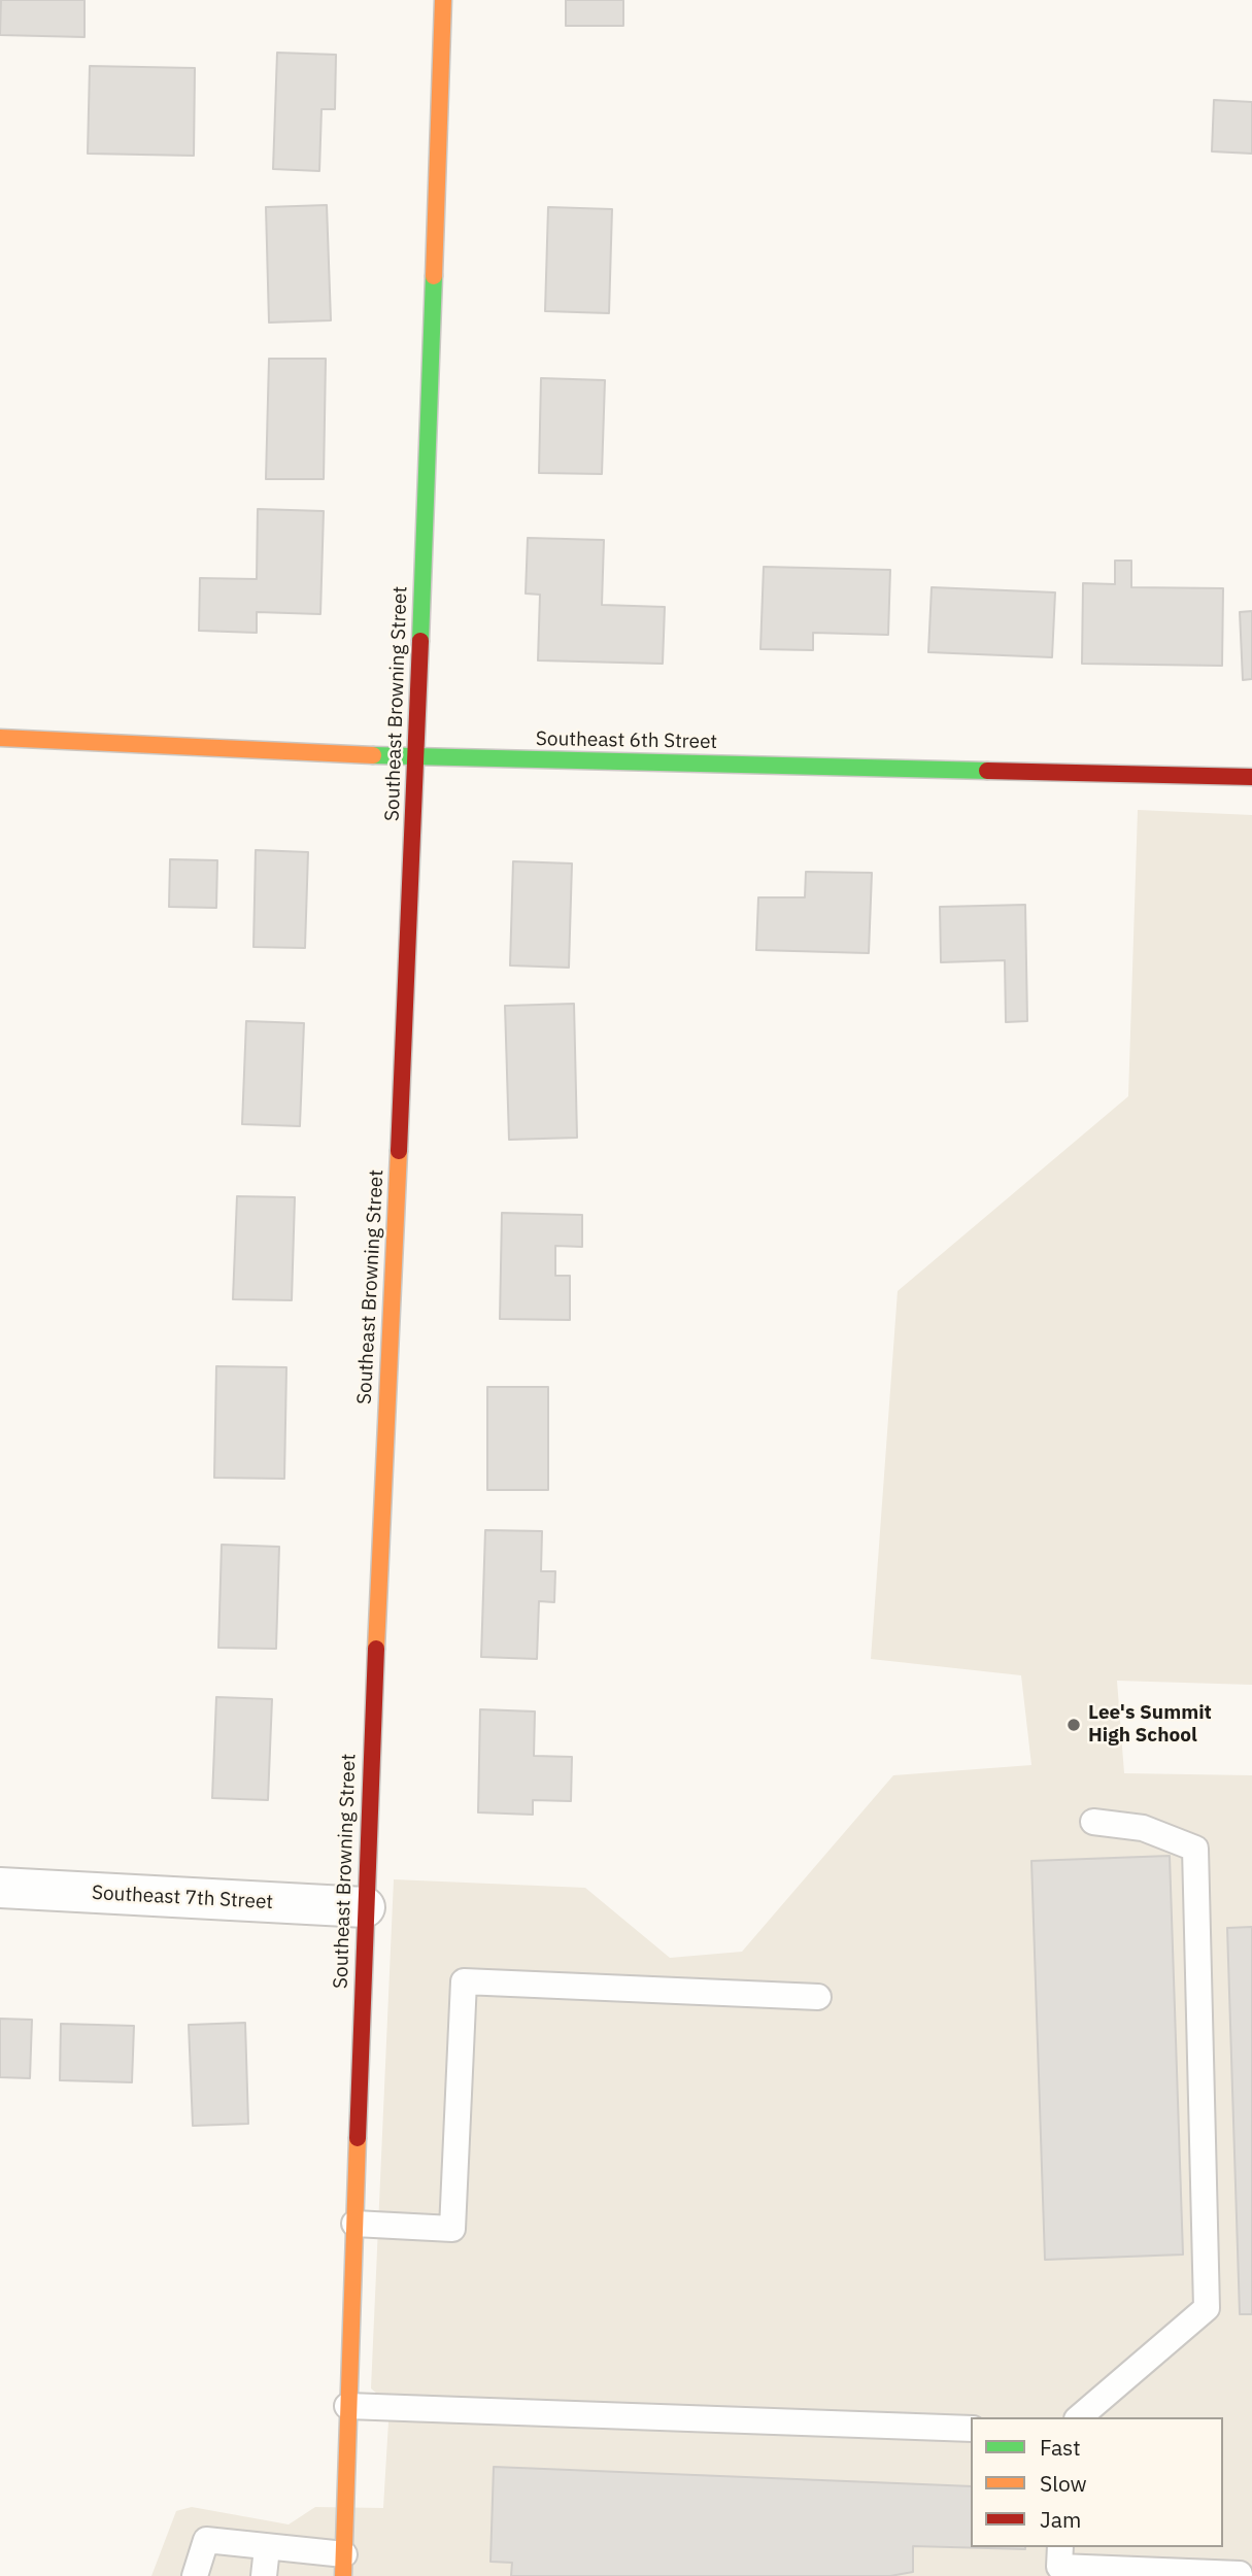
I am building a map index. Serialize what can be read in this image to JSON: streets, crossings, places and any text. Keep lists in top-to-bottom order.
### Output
{
  "streets": {
    "street": ["Southeast Browning Street", "Southeast 6th Street", "Southeast 7th Street"]
  },
  "crossings": [
    ["Southeast Browning Street", "Southeast 6th Street"],
    ["Southeast Browning Street", "Southeast 7th Street"]
  ],
  "places": ["Lee's Summit High School"],
  "legend": ["Fast", "Slow", "Jam"]
}
